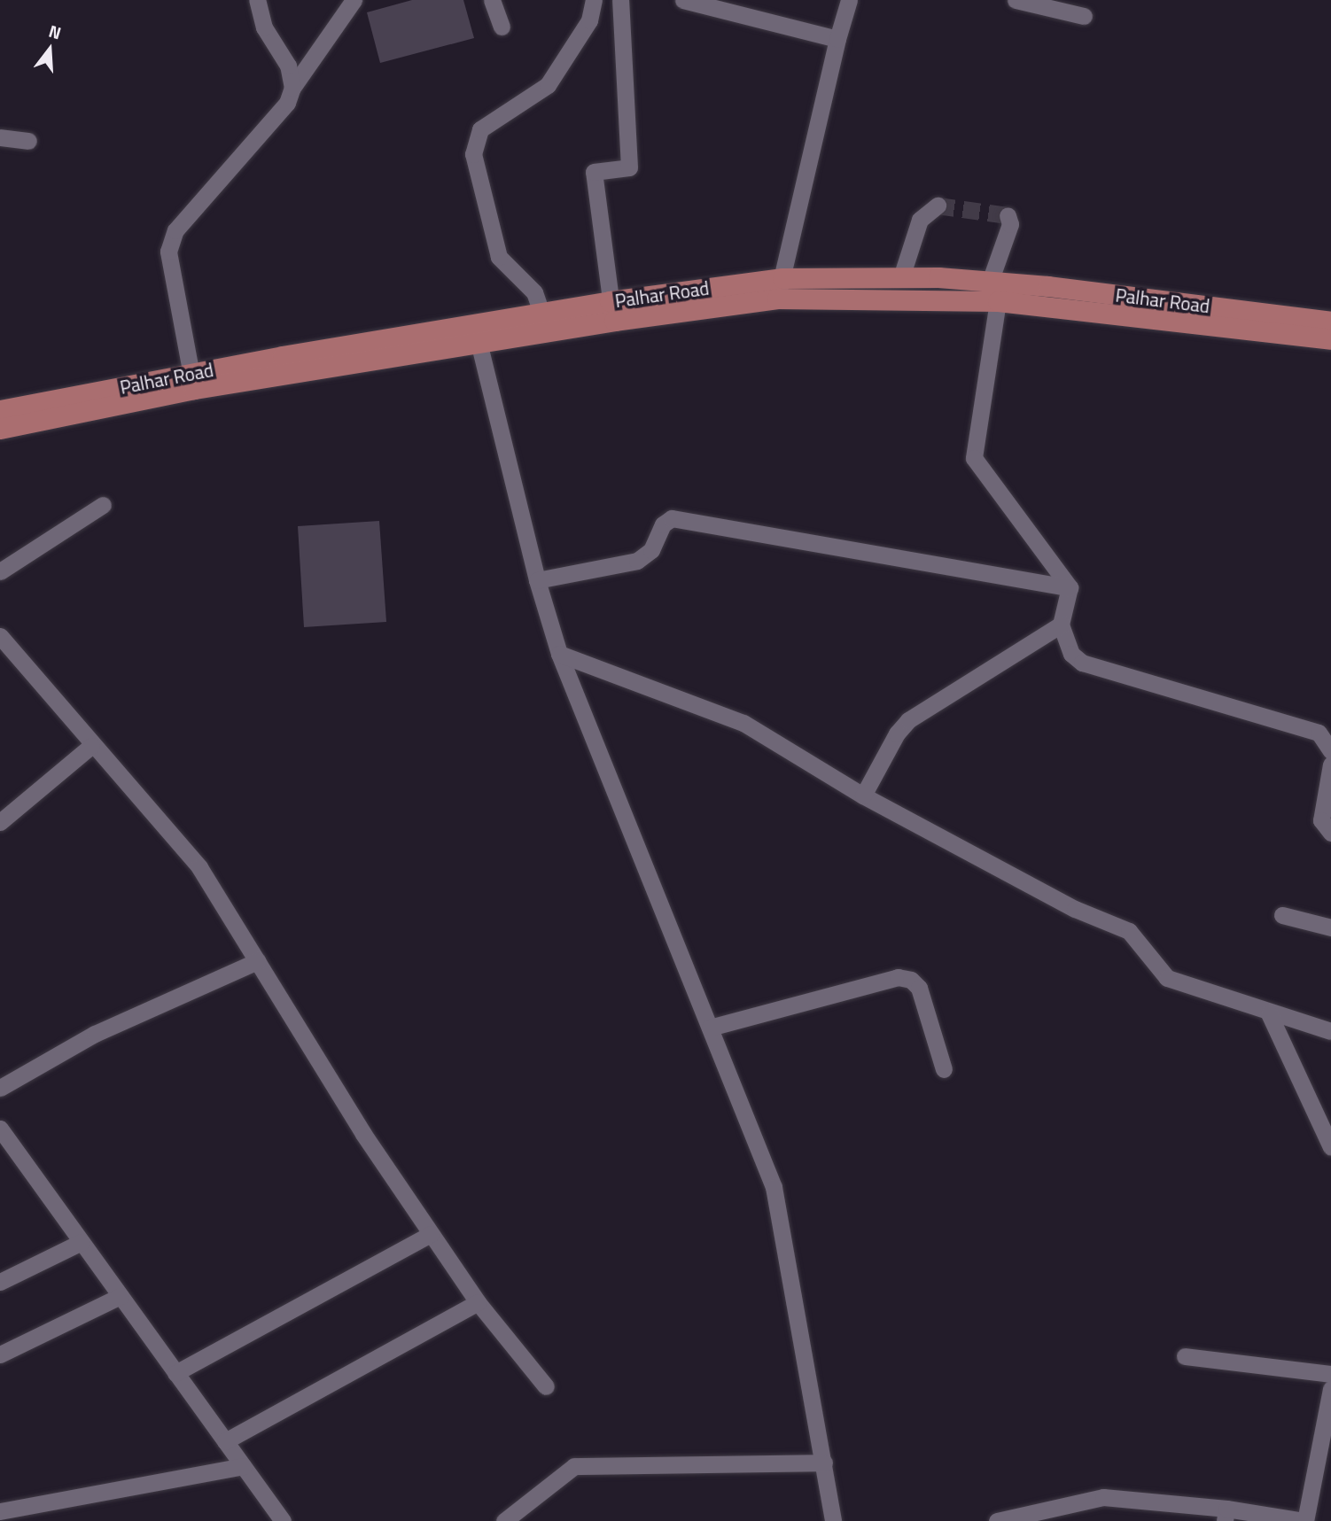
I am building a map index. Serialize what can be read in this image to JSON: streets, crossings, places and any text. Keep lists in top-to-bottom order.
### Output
{
  "streets": {
    "main road": ["Palhar Road"]
  },
  "north": "top"
}
